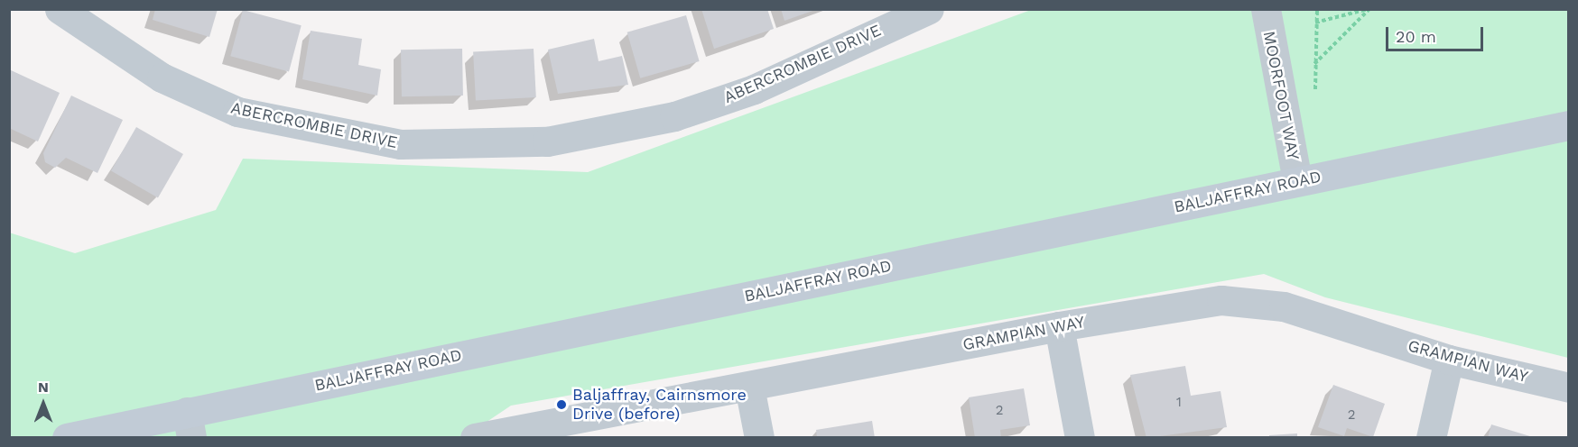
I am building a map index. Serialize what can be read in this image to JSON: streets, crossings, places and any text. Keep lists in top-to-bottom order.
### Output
{
  "streets": {
    "main road": ["BALJAFFRAY ROAD"],
    "street": ["ABERCROMBIE DRIVE", "MOORFOOT WAY", "GRAMPIAN WAY"]
  },
  "crossings": [
    ["MOORFOOT WAY", "BALJAFFRAY ROAD"]
  ],
  "places": ["Baljaffray, Cairnsmore Drive (before)"],
  "house_numbers": ["1", "2", "2"],
  "scale_bar": "20 m",
  "north": "top"
}
